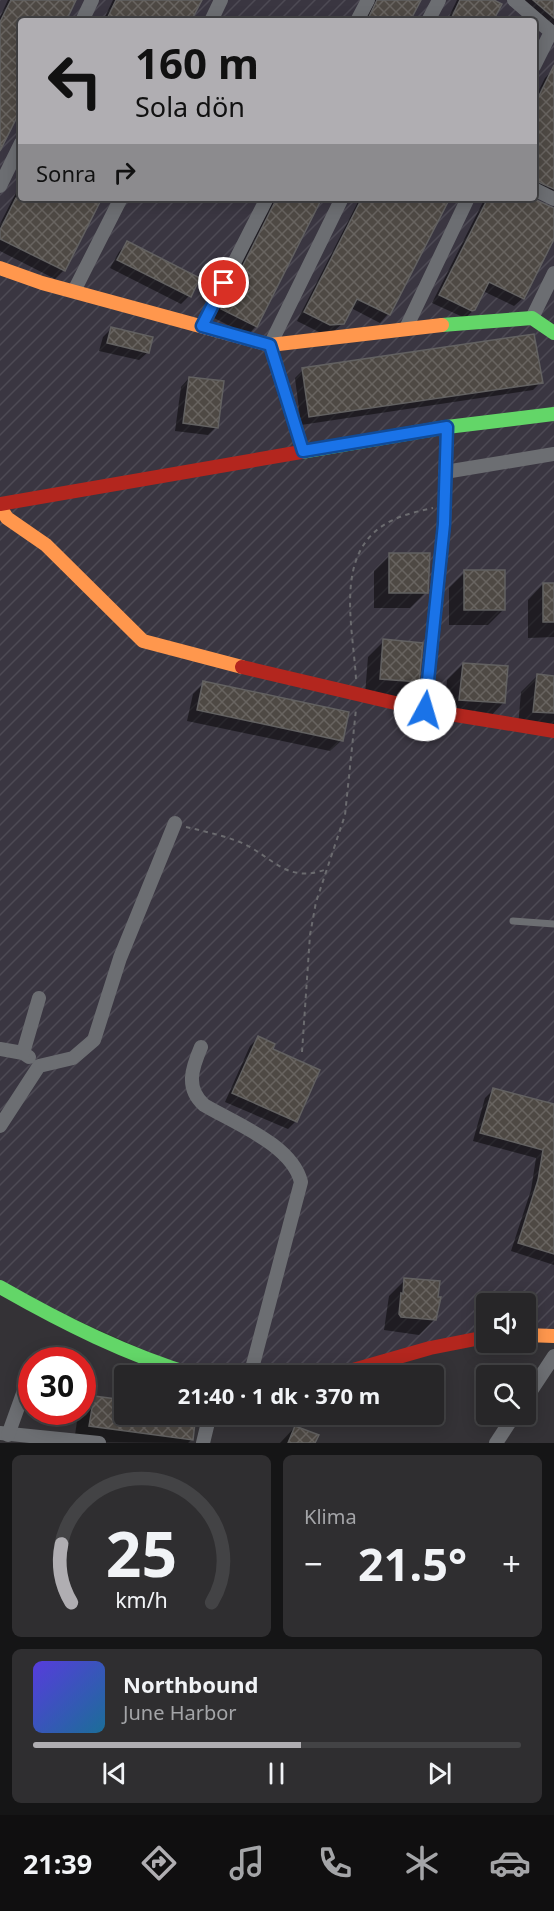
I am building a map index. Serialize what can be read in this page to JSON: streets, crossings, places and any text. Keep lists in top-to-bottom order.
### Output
{
  "page": {
    "turn": ["160 m", "Sola dön"],
    "then": "Sonra",
    "limit": "30",
    "trip": "21:40 · 1 dk · 370 m",
    "tile": "Klima",
    "heat": ["−", "21.5°", "+"],
    "song": ["Northbound", "June Harbor"],
    "tabs": "21:39",
    "gauge": ["25", "km/h"]
  }
}
